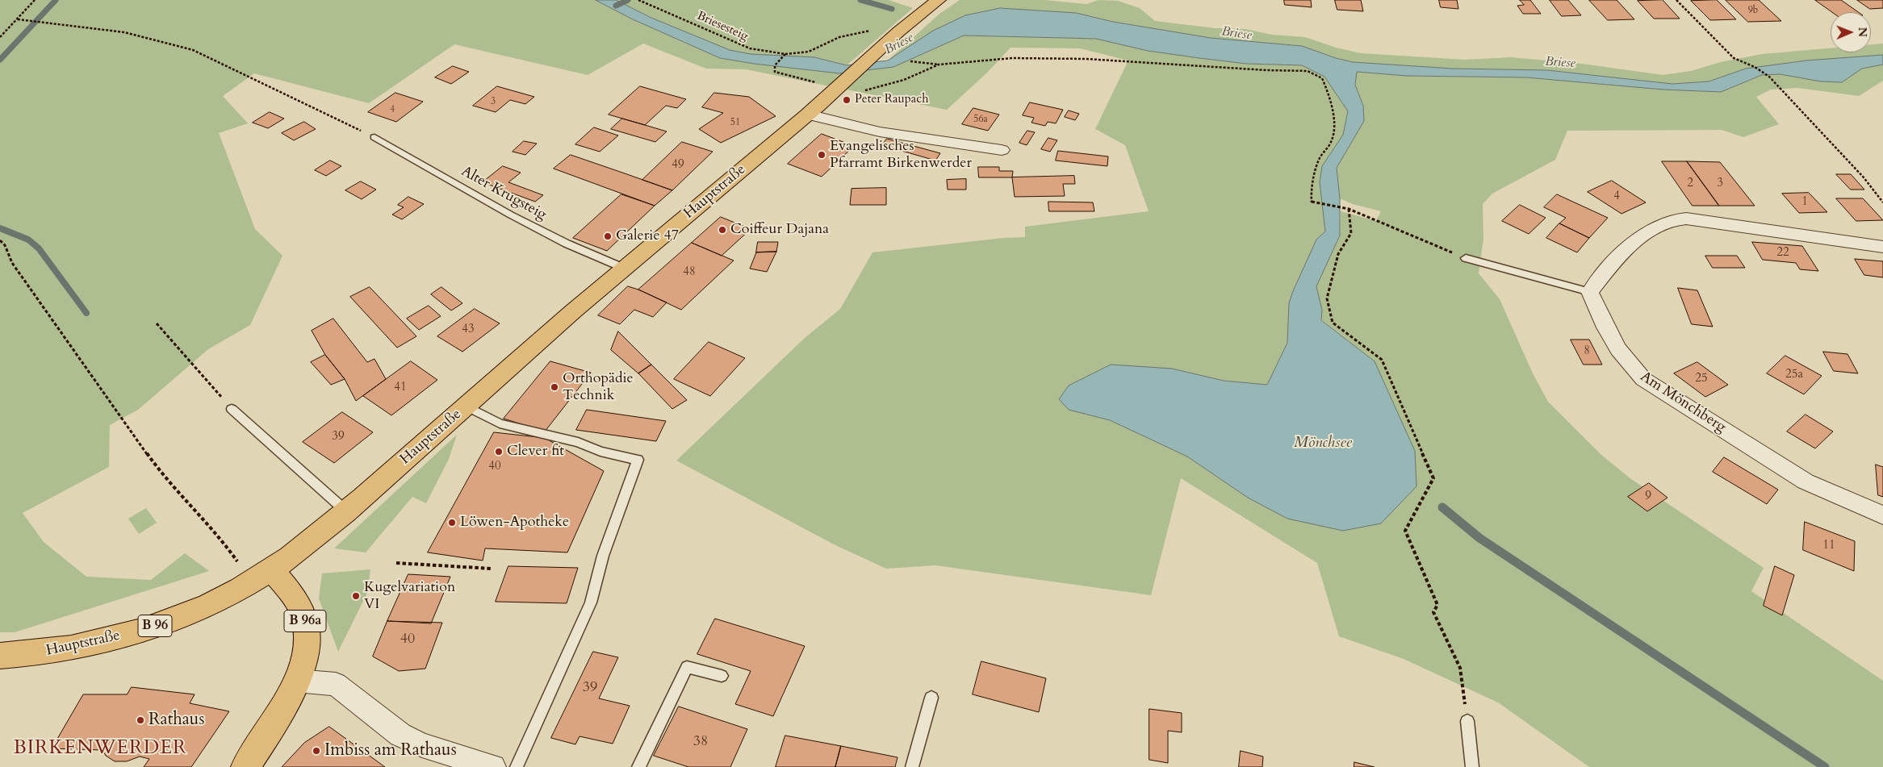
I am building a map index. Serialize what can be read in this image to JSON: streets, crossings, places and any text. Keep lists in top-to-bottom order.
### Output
{
  "streets": {
    "main road": ["Hauptstraße", "B 96a", "B 96"],
    "street": ["Am Mönchberg"],
    "lane": ["Alter Krugsteig"],
    "path": ["Briesesteig"]
  },
  "crossings": [
    ["Briesesteig", "Hauptstraße"],
    ["Briesesteig", "B 96"],
    ["Hauptstraße", "Alter Krugsteig"],
    ["Hauptstraße", "B 96a"],
    ["Hauptstraße", "B 96"]
  ],
  "districts": ["BIRKENWERDER"],
  "water": ["Briese", "Mönchsee"],
  "places": [
    "Peter Raupach",
    "Evangelisches Pfarramt Birkenwerder",
    "Coiffeur Dajana",
    "Galerie 47",
    "Orthopädie Technik",
    "Clever fit",
    "Löwen-Apotheke",
    "Kugelvariation VI",
    "Rathaus",
    "Imbiss am Rathaus"
  ],
  "house_numbers": [
    "9b",
    "3",
    "4",
    "56a",
    "51",
    "49",
    "2",
    "3",
    "4",
    "1",
    "22",
    "48",
    "43",
    "8",
    "25a",
    "25",
    "41",
    "39",
    "40",
    "9",
    "11",
    "40",
    "39",
    "38"
  ],
  "north": "right"
}
